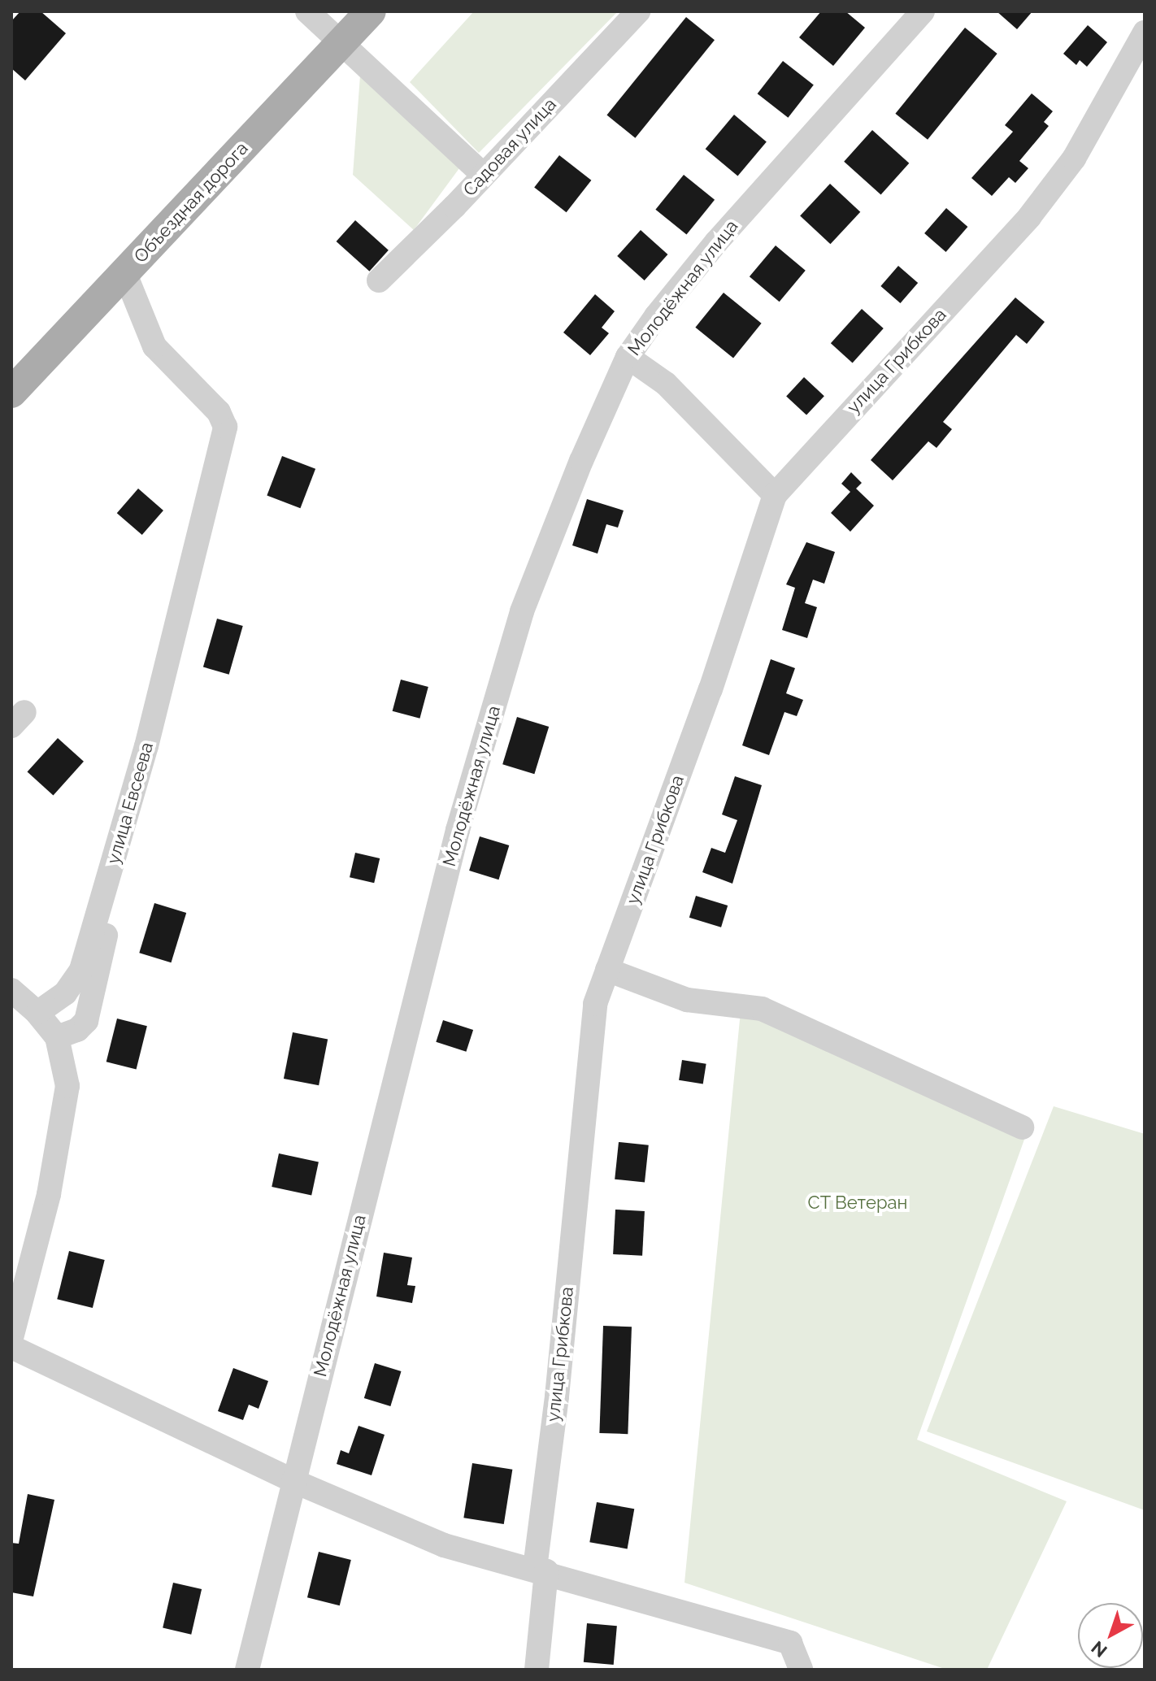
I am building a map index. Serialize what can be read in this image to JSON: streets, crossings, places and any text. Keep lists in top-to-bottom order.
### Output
{
  "streets": {
    "main road": ["Объездная дорога"],
    "street": [
      "Садовая улица",
      "Молодёжная улица",
      "улица Грибкова",
      "улица Евсеева"
    ]
  },
  "crossings": [
    ["Объездная дорога", "улица Евсеева"]
  ],
  "parks": ["СТ Ветеран"],
  "north": "bottom left"
}
